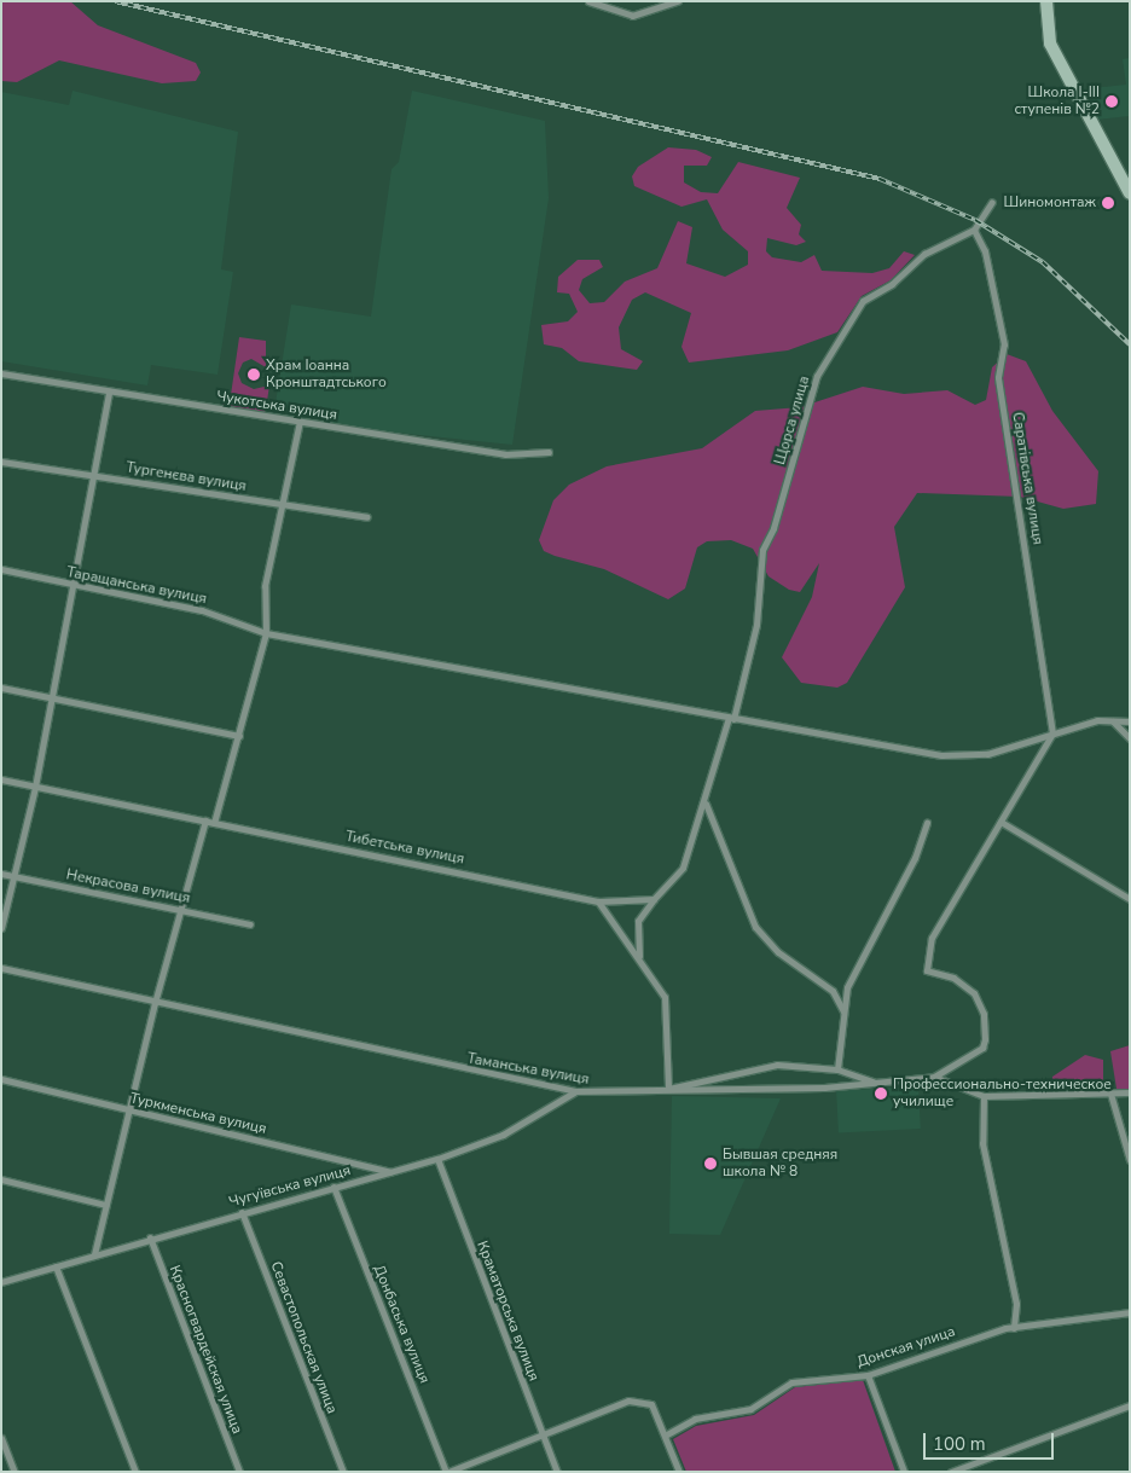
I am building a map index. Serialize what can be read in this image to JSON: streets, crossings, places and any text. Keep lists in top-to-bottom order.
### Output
{
  "streets": {
    "street": [
      "Чукотська вулиця",
      "Щорса улица",
      "Тургенєва вулиця",
      "Саратівська вулиця",
      "Таращанська вулиця",
      "Тибетська вулиця",
      "Некрасова вулиця",
      "Таманська вулиця",
      "Туркменська вулиця",
      "Чугуївська вулиця",
      "Краматорська вулиця",
      "Донбаська вулиця",
      "Севастопольская улица",
      "Донская улица",
      "Красногвардейская улица"
    ]
  },
  "crossings": [
    ["Щорса улица", "Саратівська вулиця"],
    ["Щорса улица", "Таращанська вулиця"],
    ["Щорса улица", "Тибетська вулиця"],
    ["Саратівська вулиця", "Таращанська вулиця"],
    ["Таманська вулиця", "Чугуївська вулиця"],
    ["Туркменська вулиця", "Чугуївська вулиця"],
    ["Чугуївська вулиця", "Краматорська вулиця"],
    ["Чугуївська вулиця", "Донбаська вулиця"],
    ["Чугуївська вулиця", "Севастопольская улица"],
    ["Чугуївська вулиця", "Красногвардейская улица"]
  ],
  "places": [
    "Школа I-III ступенів №2",
    "Шиномонтаж",
    "Храм Іоанна Кронштадтського",
    "Профессионально-техническое училище",
    "Бывшая средняя школа № 8"
  ],
  "scale_bar": "100 m"
}
